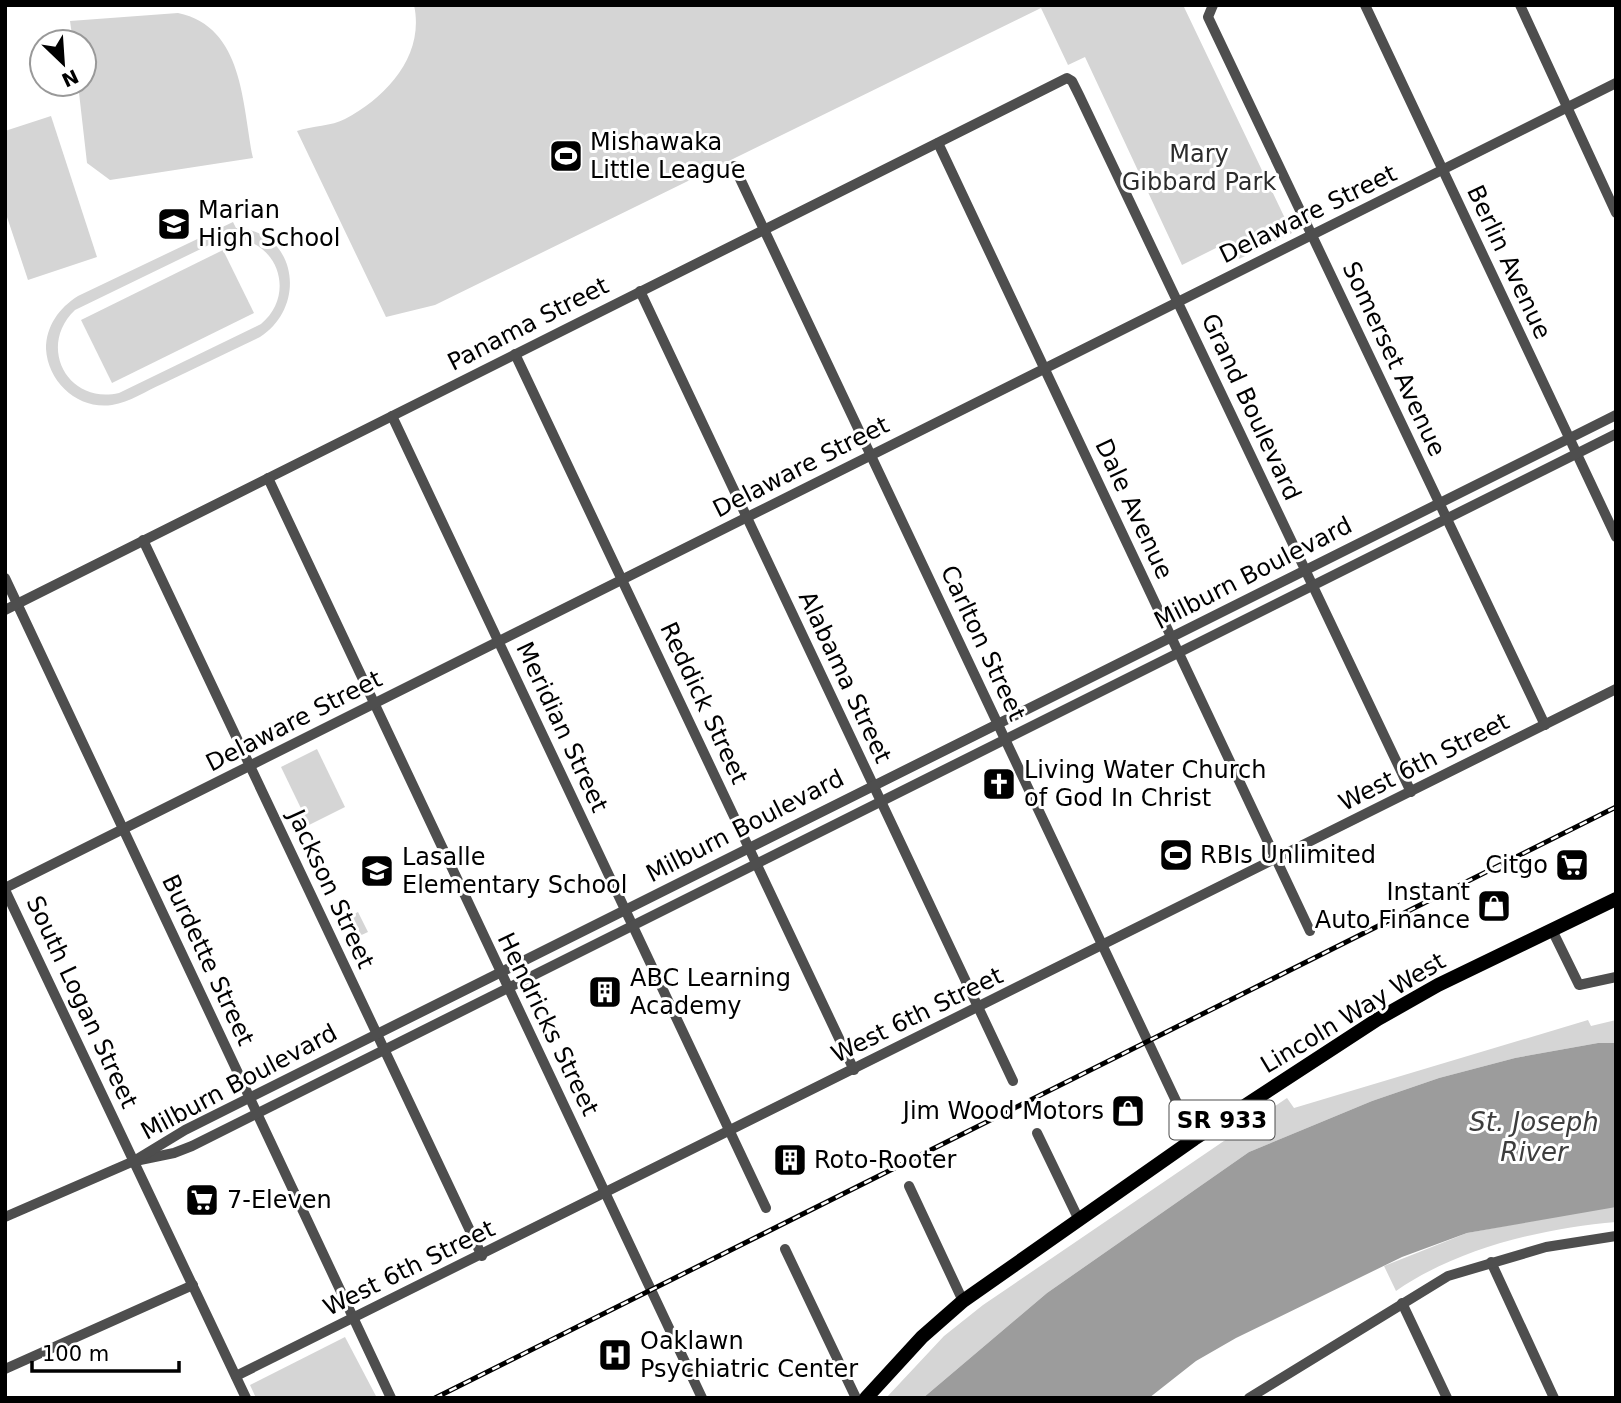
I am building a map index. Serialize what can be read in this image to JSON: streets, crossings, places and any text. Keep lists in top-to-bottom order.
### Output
{
  "streets": {
    "main road": ["Lincoln Way West", "SR 933"],
    "street": [
      "Delaware Street",
      "Berlin Avenue",
      "Panama Street",
      "Somerset Avenue",
      "Grand Boulevard",
      "Dale Avenue",
      "Milburn Boulevard",
      "Carlton Street",
      "Alabama Street",
      "Reddick Street",
      "Meridian Street",
      "West 6th Street",
      "Jackson Street",
      "Burdette Street",
      "South Logan Street",
      "Hendricks Street"
    ]
  },
  "crossings": [
    ["Delaware Street", "Berlin Avenue"],
    ["Delaware Street", "Somerset Avenue"],
    ["Delaware Street", "Grand Boulevard"],
    ["Delaware Street", "Dale Avenue"],
    ["Delaware Street", "Carlton Street"],
    ["Delaware Street", "Alabama Street"],
    ["Delaware Street", "Reddick Street"],
    ["Delaware Street", "Meridian Street"],
    ["Delaware Street", "Jackson Street"],
    ["Delaware Street", "Burdette Street"],
    ["Delaware Street", "South Logan Street"],
    ["Delaware Street", "Hendricks Street"],
    ["Berlin Avenue", "Milburn Boulevard"],
    ["Panama Street", "Grand Boulevard"],
    ["Panama Street", "Dale Avenue"],
    ["Panama Street", "Carlton Street"],
    ["Panama Street", "Alabama Street"],
    ["Panama Street", "Reddick Street"],
    ["Panama Street", "Meridian Street"],
    ["Panama Street", "Jackson Street"],
    ["Panama Street", "Burdette Street"],
    ["Panama Street", "Hendricks Street"],
    ["Somerset Avenue", "Milburn Boulevard"],
    ["Somerset Avenue", "West 6th Street"],
    ["Grand Boulevard", "Milburn Boulevard"],
    ["Grand Boulevard", "West 6th Street"],
    ["Dale Avenue", "Milburn Boulevard"],
    ["Dale Avenue", "West 6th Street"],
    ["Milburn Boulevard", "Carlton Street"],
    ["Milburn Boulevard", "Alabama Street"],
    ["Milburn Boulevard", "Reddick Street"],
    ["Milburn Boulevard", "Meridian Street"],
    ["Milburn Boulevard", "Jackson Street"],
    ["Milburn Boulevard", "Burdette Street"],
    ["Milburn Boulevard", "South Logan Street"],
    ["Milburn Boulevard", "Hendricks Street"],
    ["Carlton Street", "West 6th Street"],
    ["Carlton Street", "Lincoln Way West"],
    ["Alabama Street", "West 6th Street"],
    ["Reddick Street", "West 6th Street"],
    ["Meridian Street", "West 6th Street"],
    ["West 6th Street", "Jackson Street"],
    ["West 6th Street", "Burdette Street"],
    ["West 6th Street", "South Logan Street"],
    ["West 6th Street", "Hendricks Street"]
  ],
  "water": ["St. Joseph River"],
  "parks": ["Mary Gibbard Park"],
  "places": {
    "sports": ["Mishawaka Little League", "RBIs Unlimited"],
    "school or university": ["Marian High School", "Lasalle Elementary School"],
    "church": ["Living Water Church of God In Christ"],
    "supermarket": ["Citgo", "7-Eleven"],
    "shop": ["Instant Auto Finance", "Jim Wood Motors"],
    "building": ["ABC Learning Academy", "Roto-Rooter"],
    "hospital": ["Oaklawn Psychiatric Center"]
  },
  "scale_bar": "100 m",
  "north": "bottom right"
}
